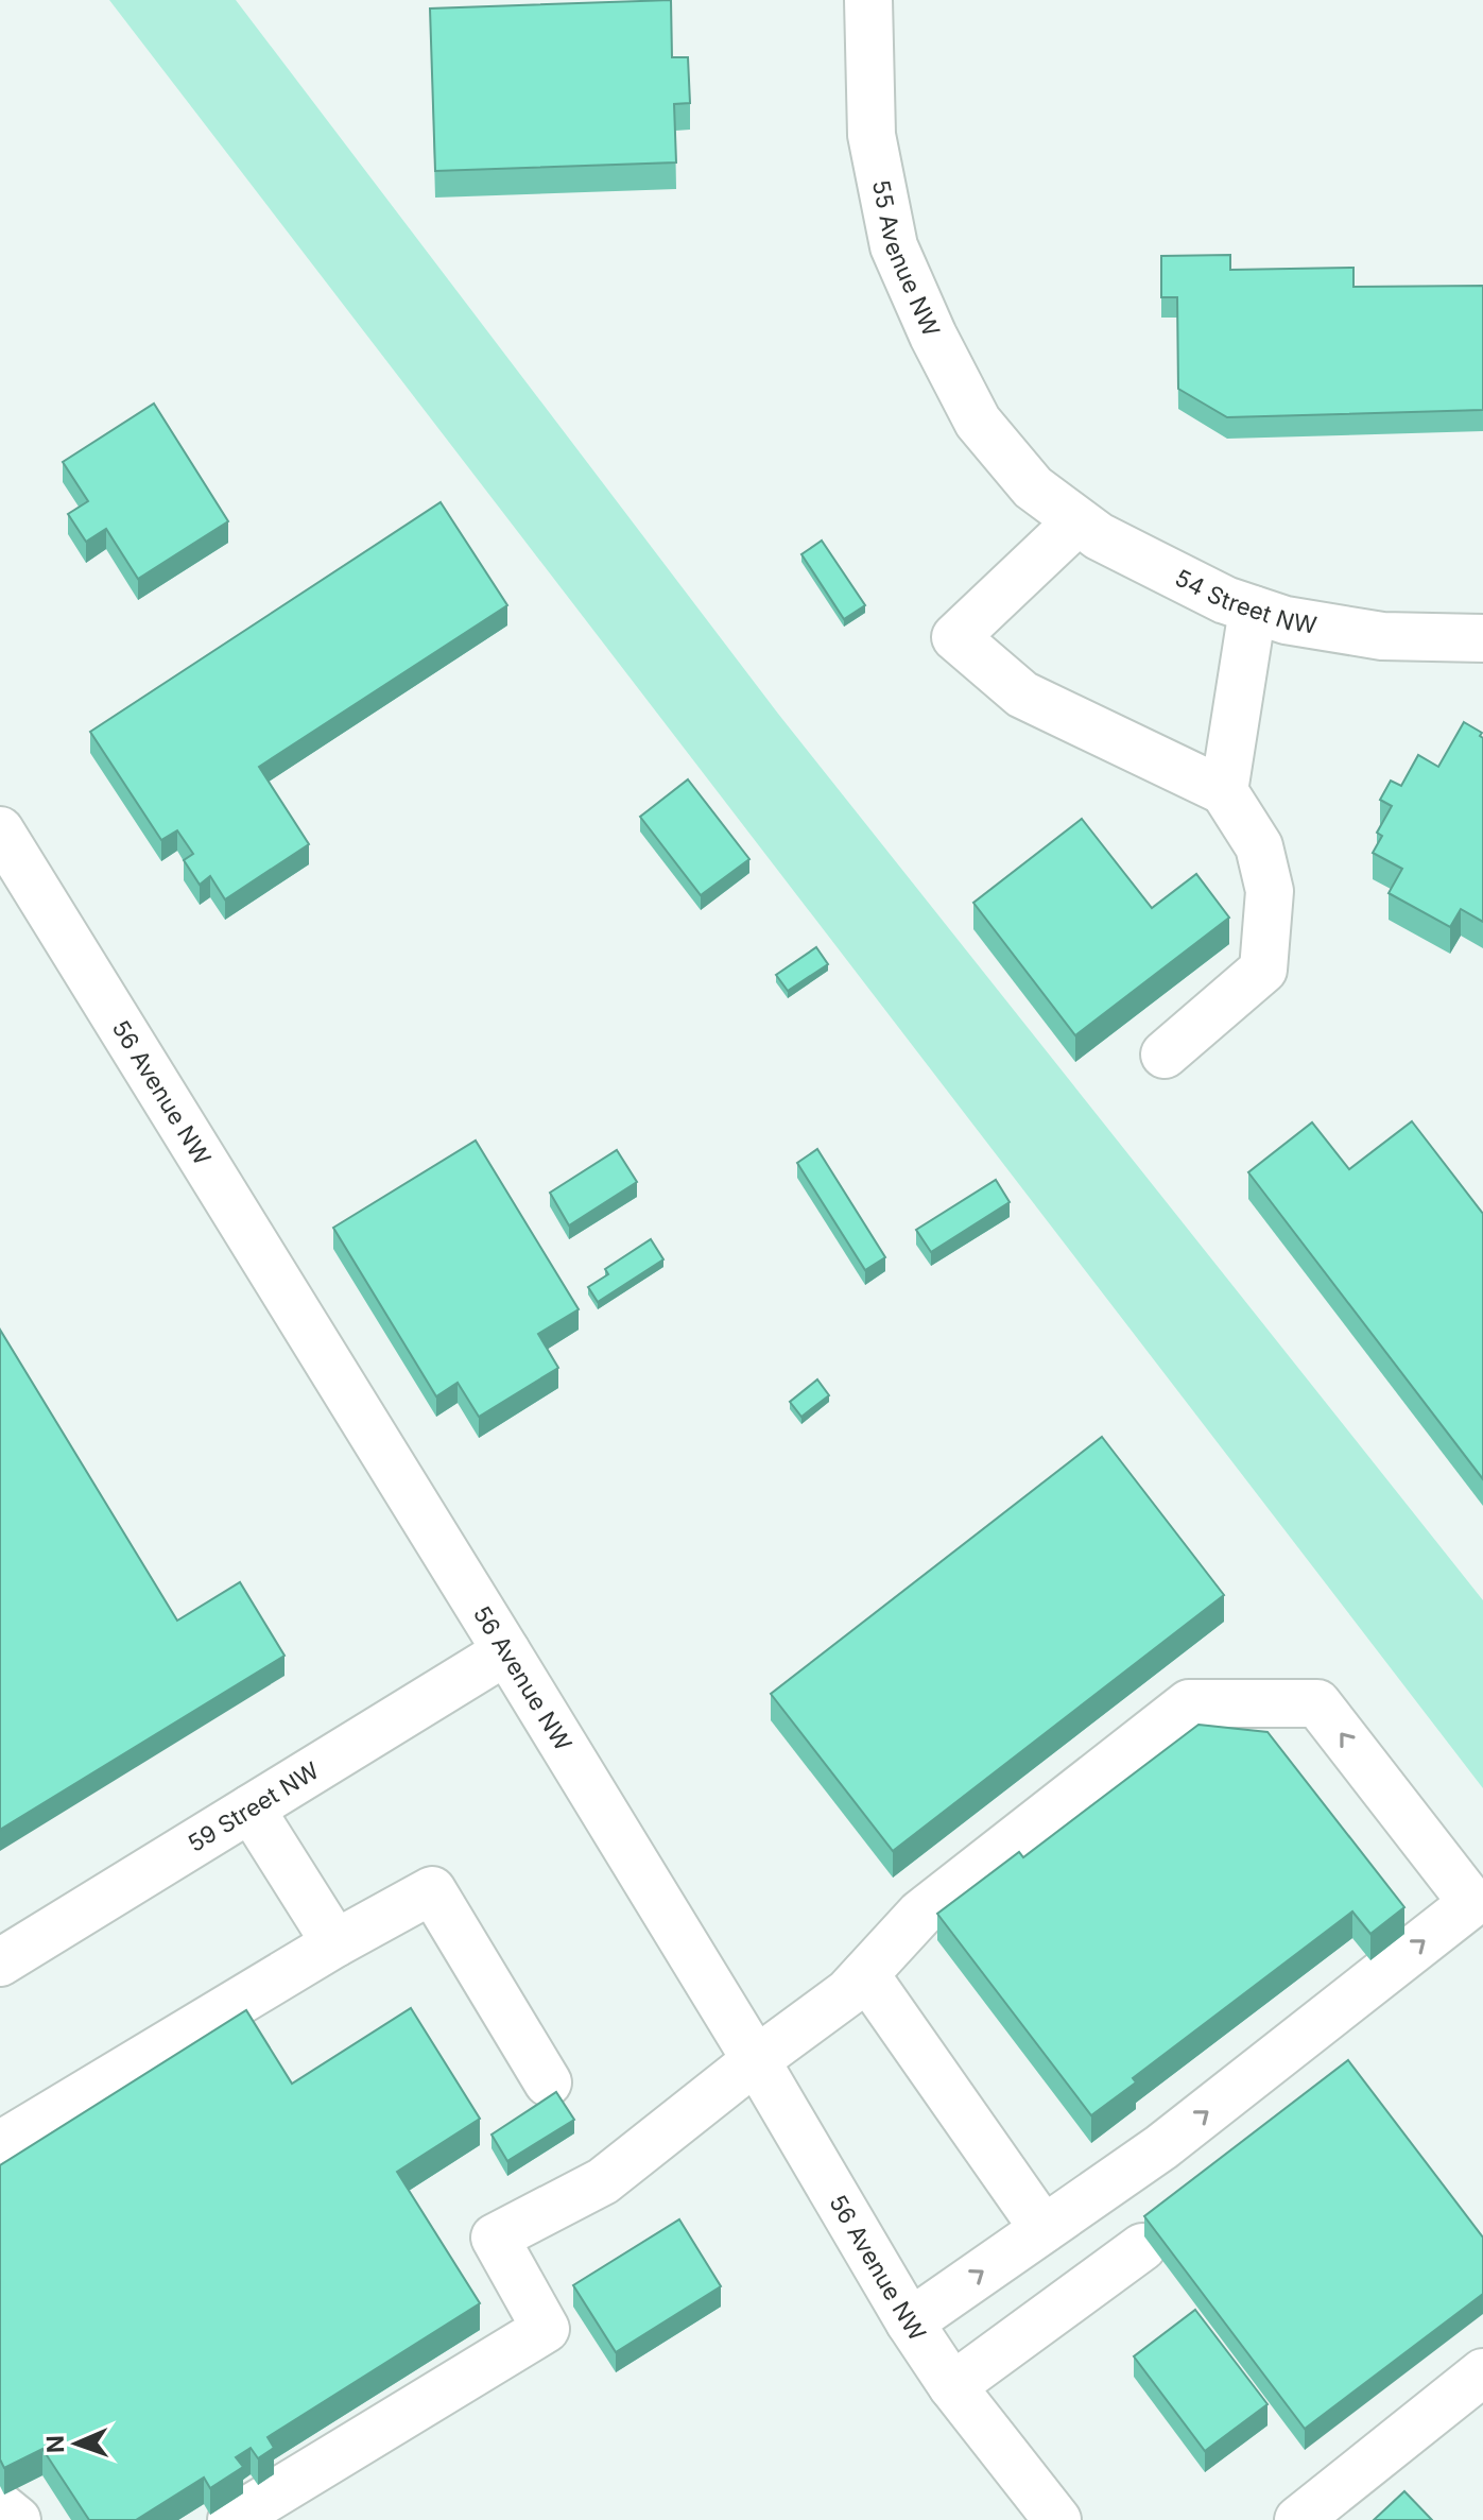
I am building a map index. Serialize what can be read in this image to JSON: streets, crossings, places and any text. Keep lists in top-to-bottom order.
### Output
{
  "streets": {
    "street": [
      "55 Avenue NW",
      "54 Street NW",
      "56 Avenue NW",
      "59 Street NW"
    ]
  },
  "crossings": [
    ["55 Avenue NW", "54 Street NW"],
    ["56 Avenue NW", "59 Street NW"]
  ],
  "north": "left"
}
